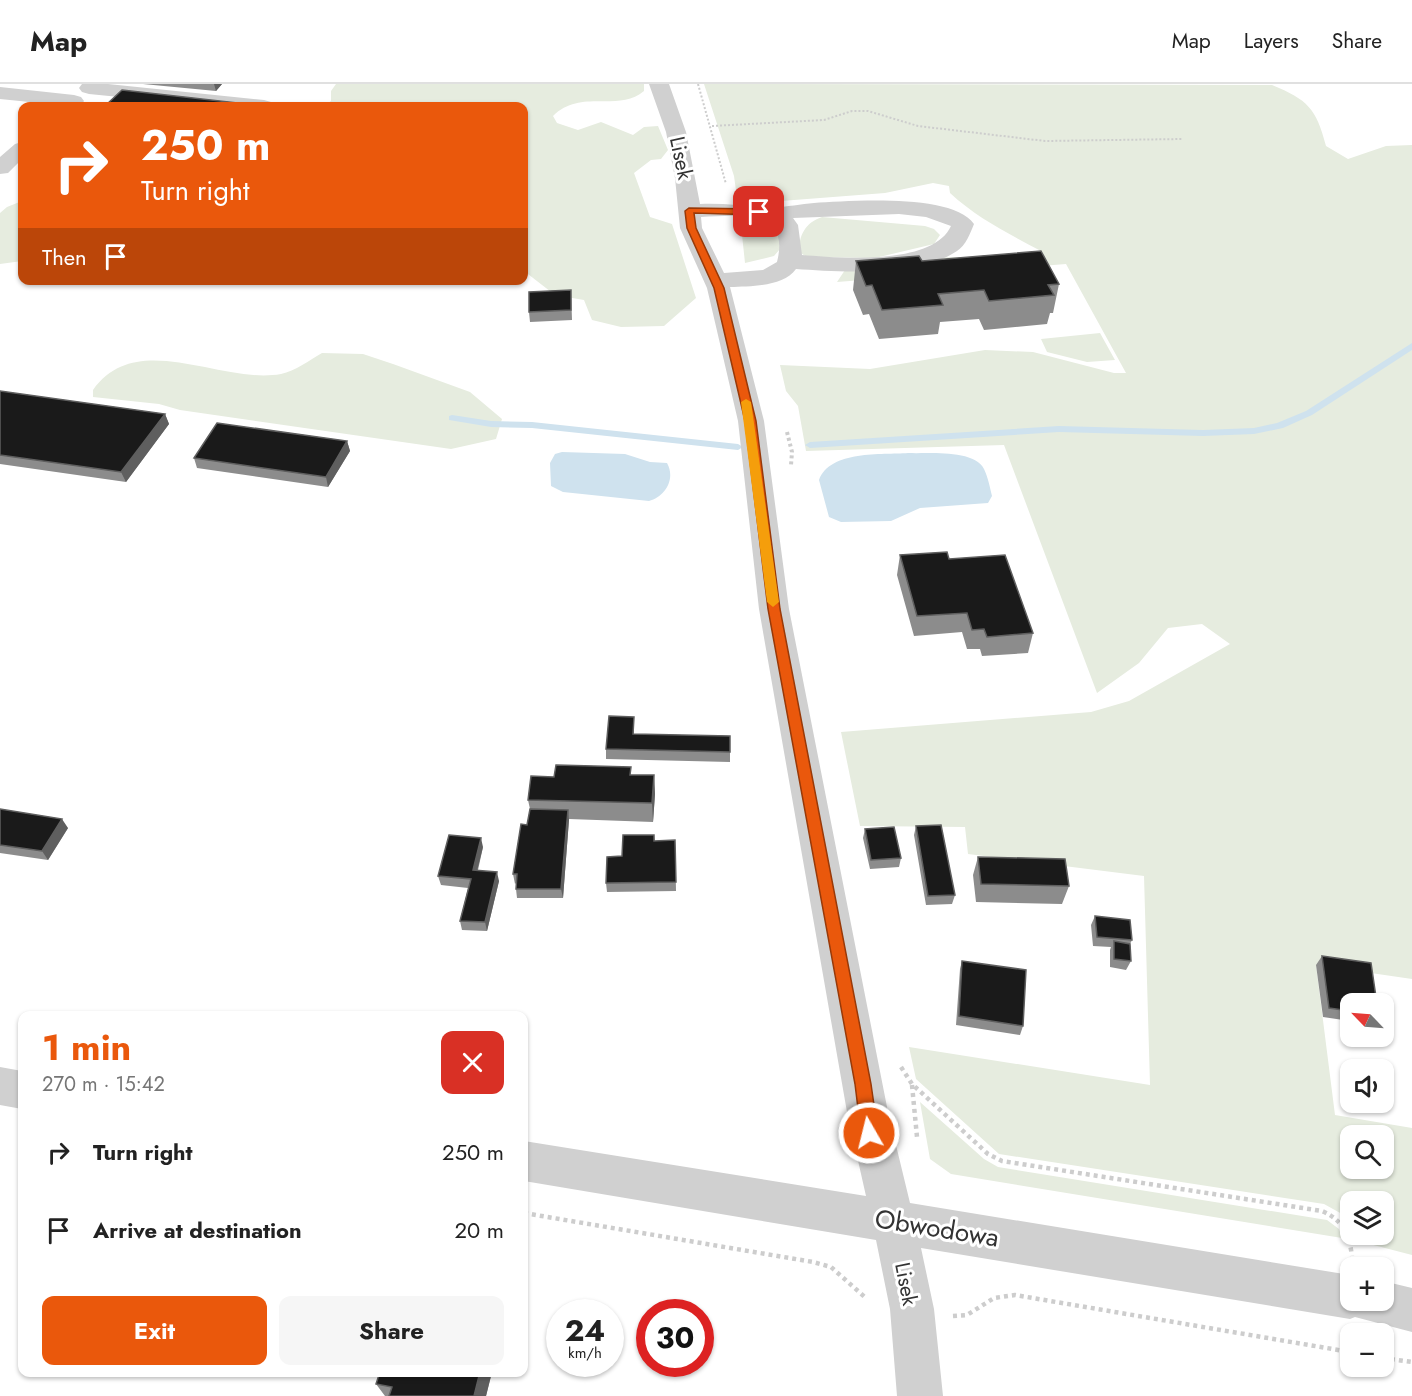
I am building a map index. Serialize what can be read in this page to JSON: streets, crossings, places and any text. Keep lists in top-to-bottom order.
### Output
{
  "streets": {
    "street": ["Lisek", "Obwodowa"]
  },
  "crossings": [
    ["Lisek", "Obwodowa"]
  ],
  "north": "top left",
  "page": {
    "header": "Map",
    "nav": ["Map", "Layers", "Share"],
    "turn": ["250 m", "Turn right"],
    "then": "Then",
    "map_buttons": ["+", "−"],
    "heading": ["1 min", "270 m · 15:42"],
    "list": [
      {
        "name": "Turn right",
        "value": "250 m"
      },
      {
        "name": "Arrive at destination",
        "value": "20 m"
      }
    ],
    "buttons": ["Exit", "Share"],
    "speed": "24 km/h",
    "limit": "30"
  }
}
